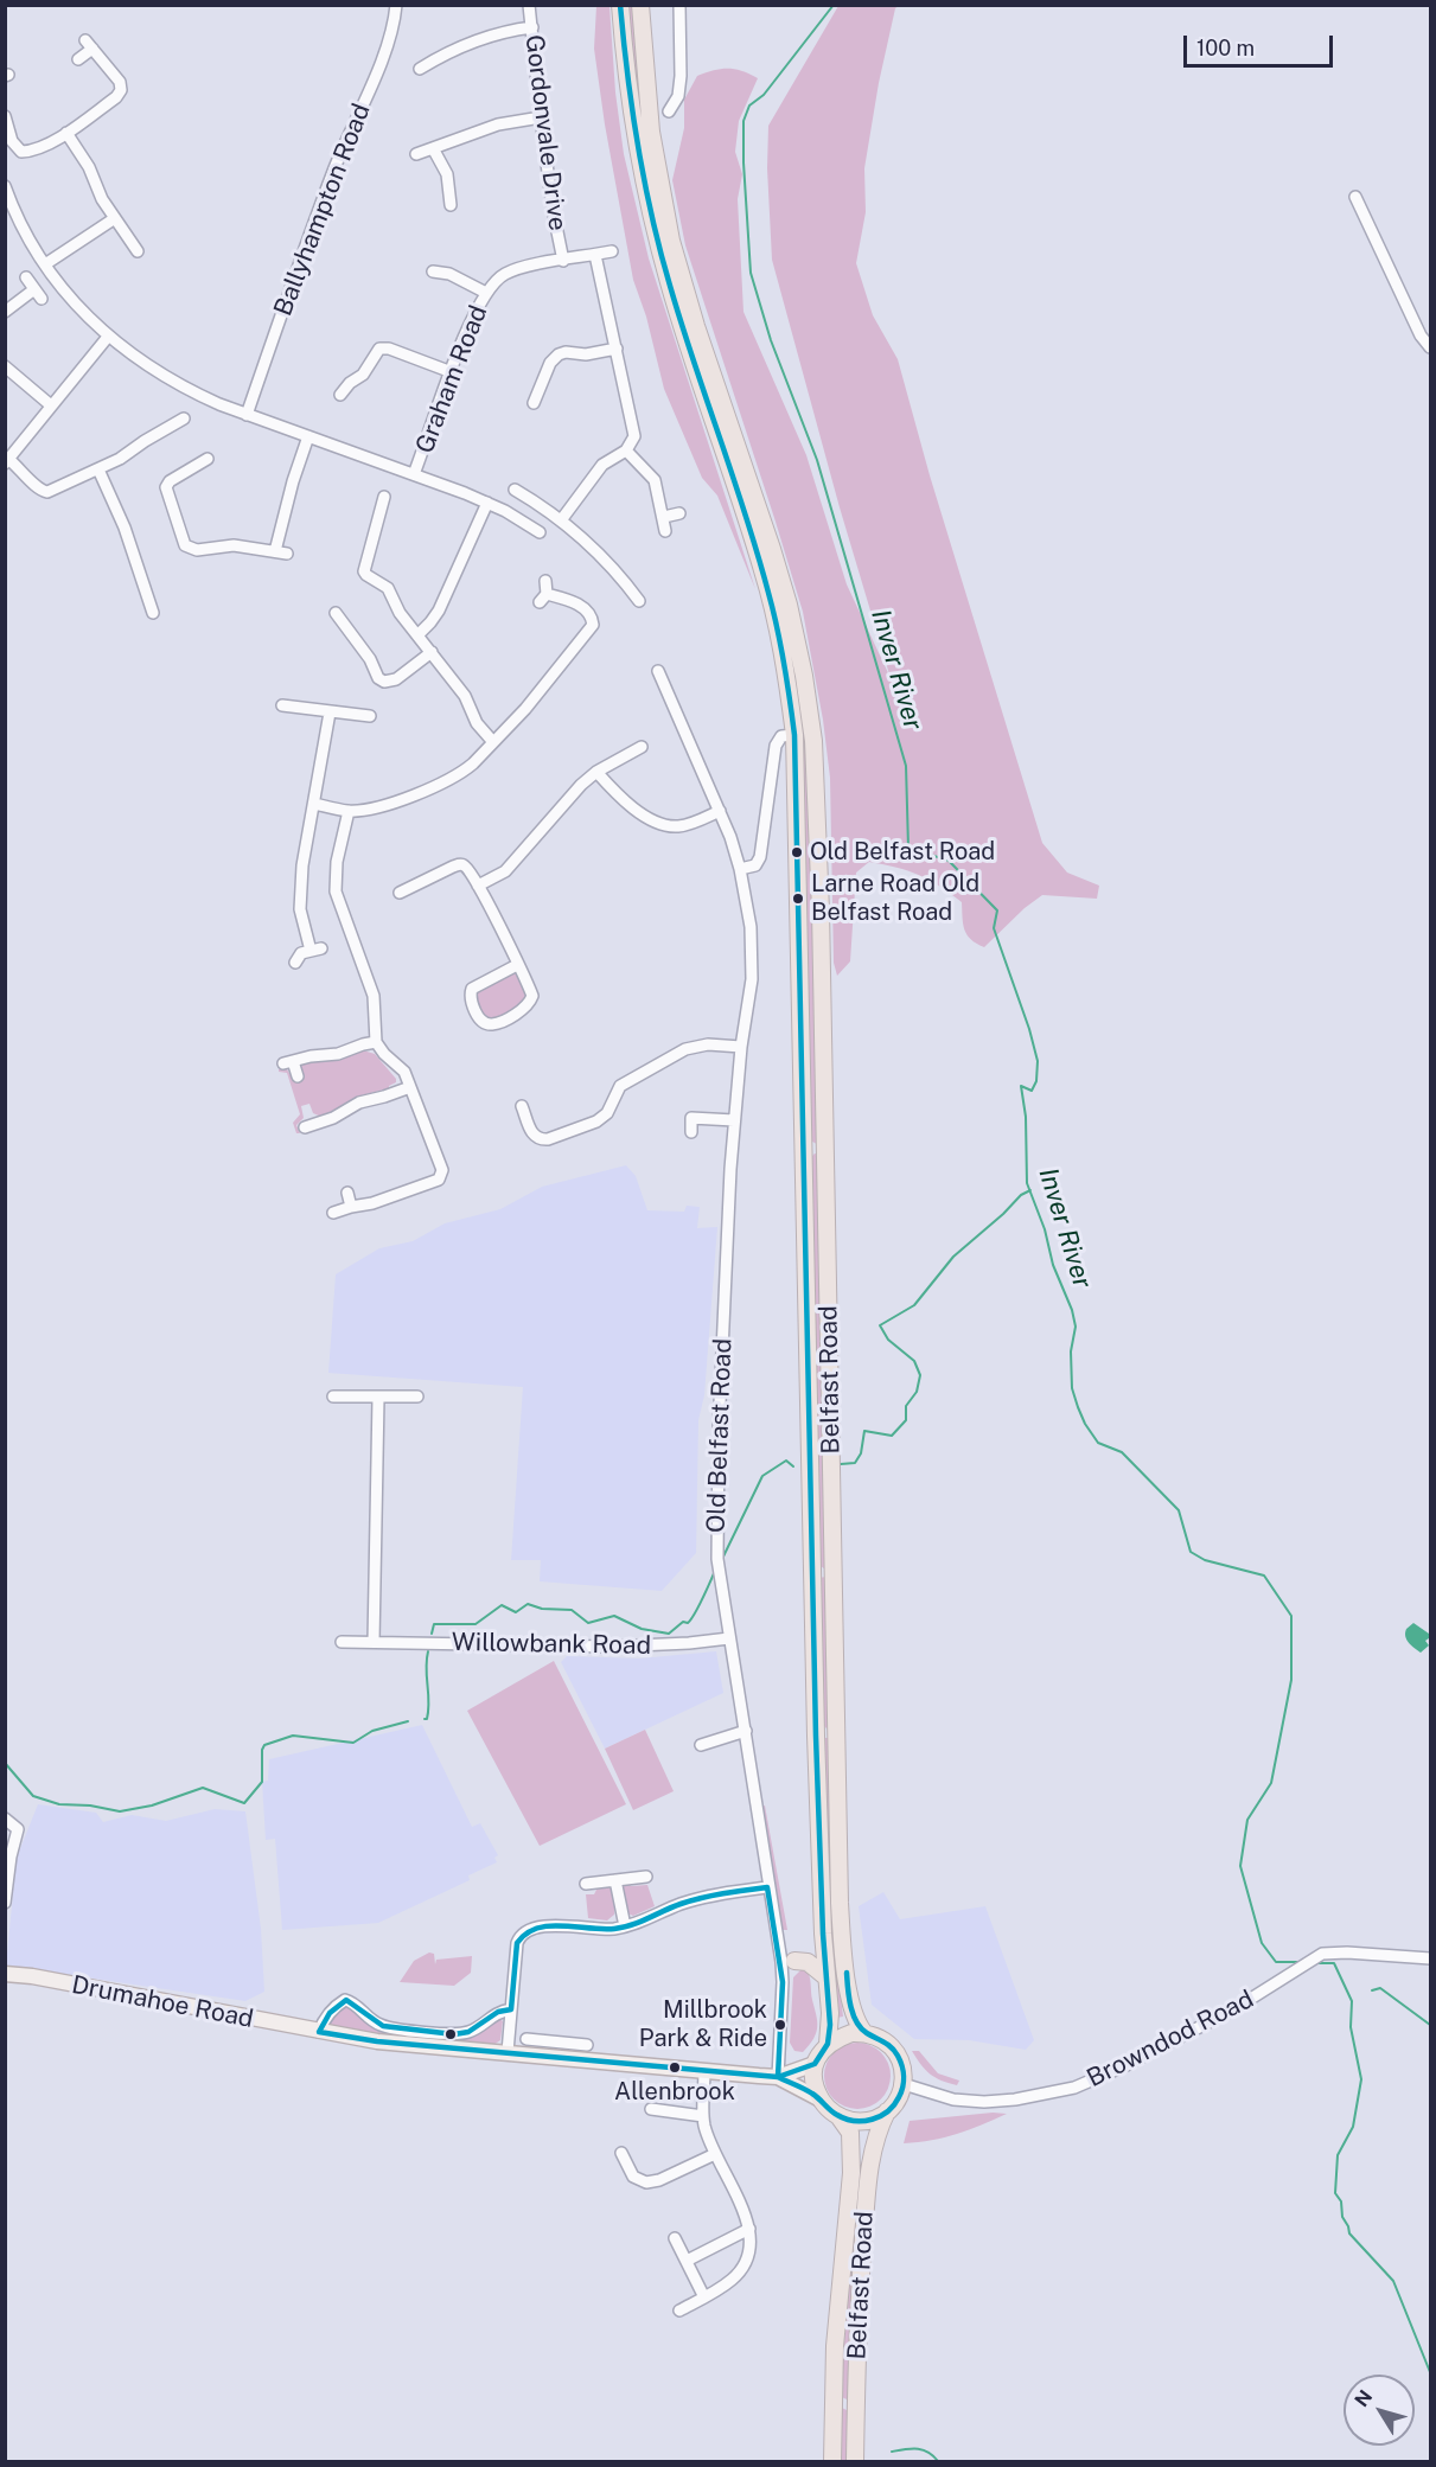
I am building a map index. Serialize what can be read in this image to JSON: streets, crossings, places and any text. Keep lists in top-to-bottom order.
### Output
{
  "streets": {
    "highway": ["Belfast Road"],
    "main road": ["Drumahoe Road"],
    "street": [
      "Gordonvale Drive",
      "Ballyhampton Road",
      "Graham Road",
      "Old Belfast Road",
      "Willowbank Road",
      "Browndod Road"
    ]
  },
  "crossings": [
    ["Gordonvale Drive", "Graham Road"],
    ["Belfast Road", "Drumahoe Road"],
    ["Belfast Road", "Browndod Road"],
    ["Old Belfast Road", "Willowbank Road"],
    ["Old Belfast Road", "Drumahoe Road"],
    ["Drumahoe Road", "Browndod Road"]
  ],
  "water": ["Inver River"],
  "places": [
    "Old Belfast Road",
    "Larne Road Old Belfast Road",
    "Millbrook Park & Ride",
    "Allenbrook"
  ],
  "scale_bar": "100 m",
  "north": "top left"
}
